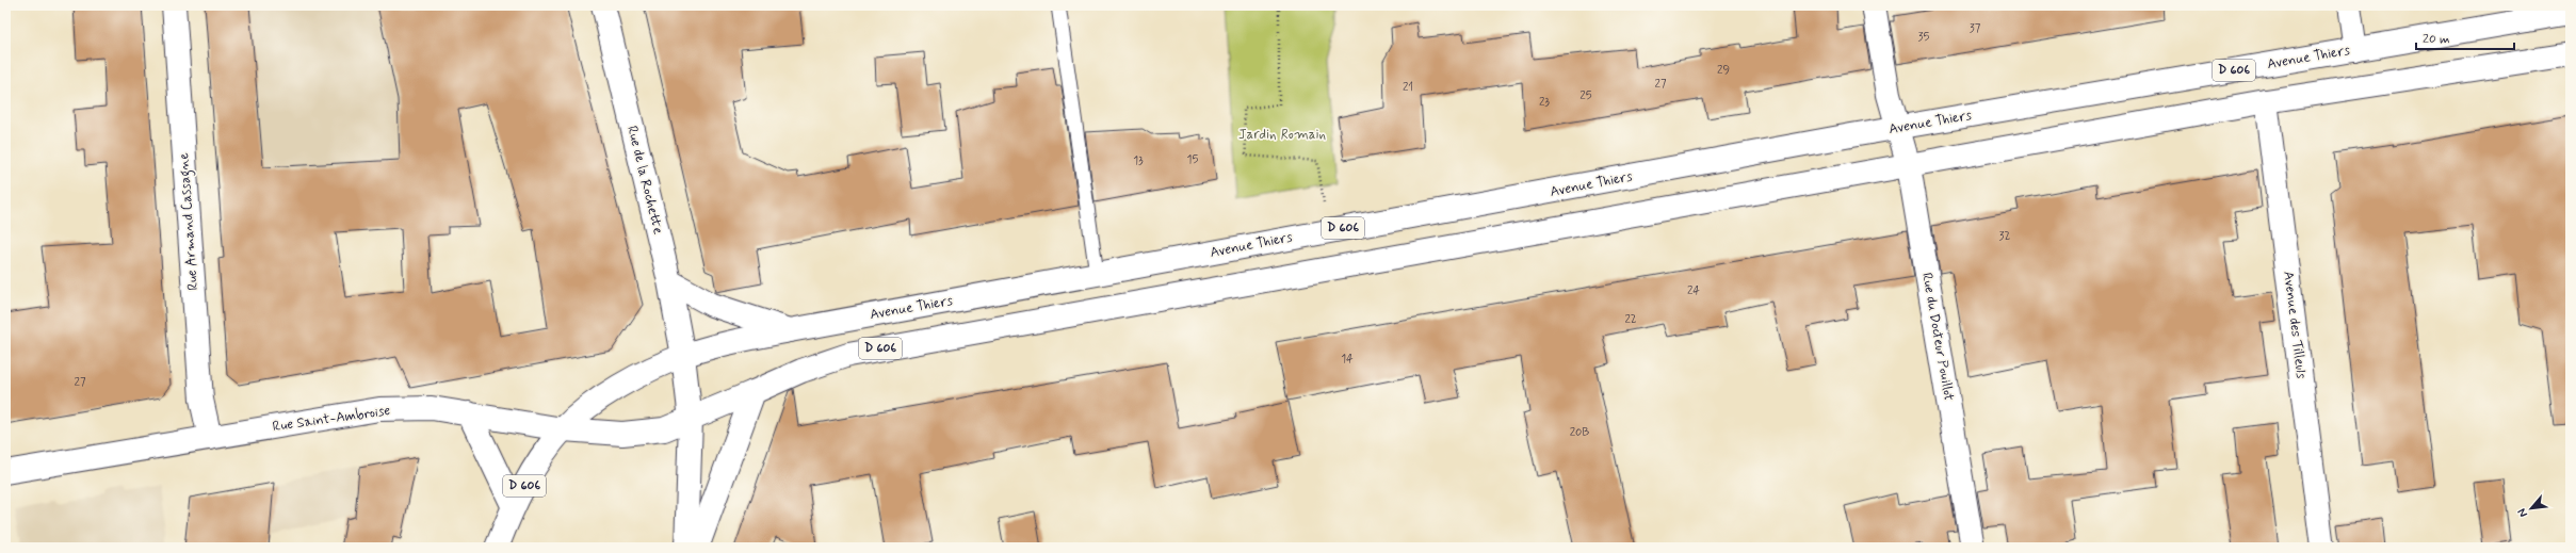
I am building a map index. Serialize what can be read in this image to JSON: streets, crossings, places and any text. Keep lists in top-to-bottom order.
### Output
{
  "streets": {
    "main road": [
      "Avenue Thiers",
      "D 606",
      "Rue de la Rochette",
      "Rue Armand Cassagne",
      "Avenue des Tilleuls",
      "Rue du Docteur Pouillot",
      "Rue Saint-Ambroise"
    ]
  },
  "crossings": [
    ["Avenue Thiers", "D 606"],
    ["Avenue Thiers", "Rue de la Rochette"],
    ["Avenue Thiers", "Rue du Docteur Pouillot"],
    ["Avenue Thiers", "Rue Saint-Ambroise"],
    ["D 606", "Avenue des Tilleuls"],
    ["D 606", "Rue du Docteur Pouillot"],
    ["D 606", "Rue Saint-Ambroise"],
    ["Rue de la Rochette", "Rue Saint-Ambroise"],
    ["Rue Armand Cassagne", "Rue Saint-Ambroise"]
  ],
  "parks": ["Jardin Romain"],
  "house_numbers": [
    "37",
    "35",
    "29",
    "27",
    "21",
    "25",
    "23",
    "15",
    "13",
    "32",
    "24",
    "22",
    "14",
    "27",
    "20B"
  ],
  "scale_bar": "20 m",
  "north": "bottom left"
}
